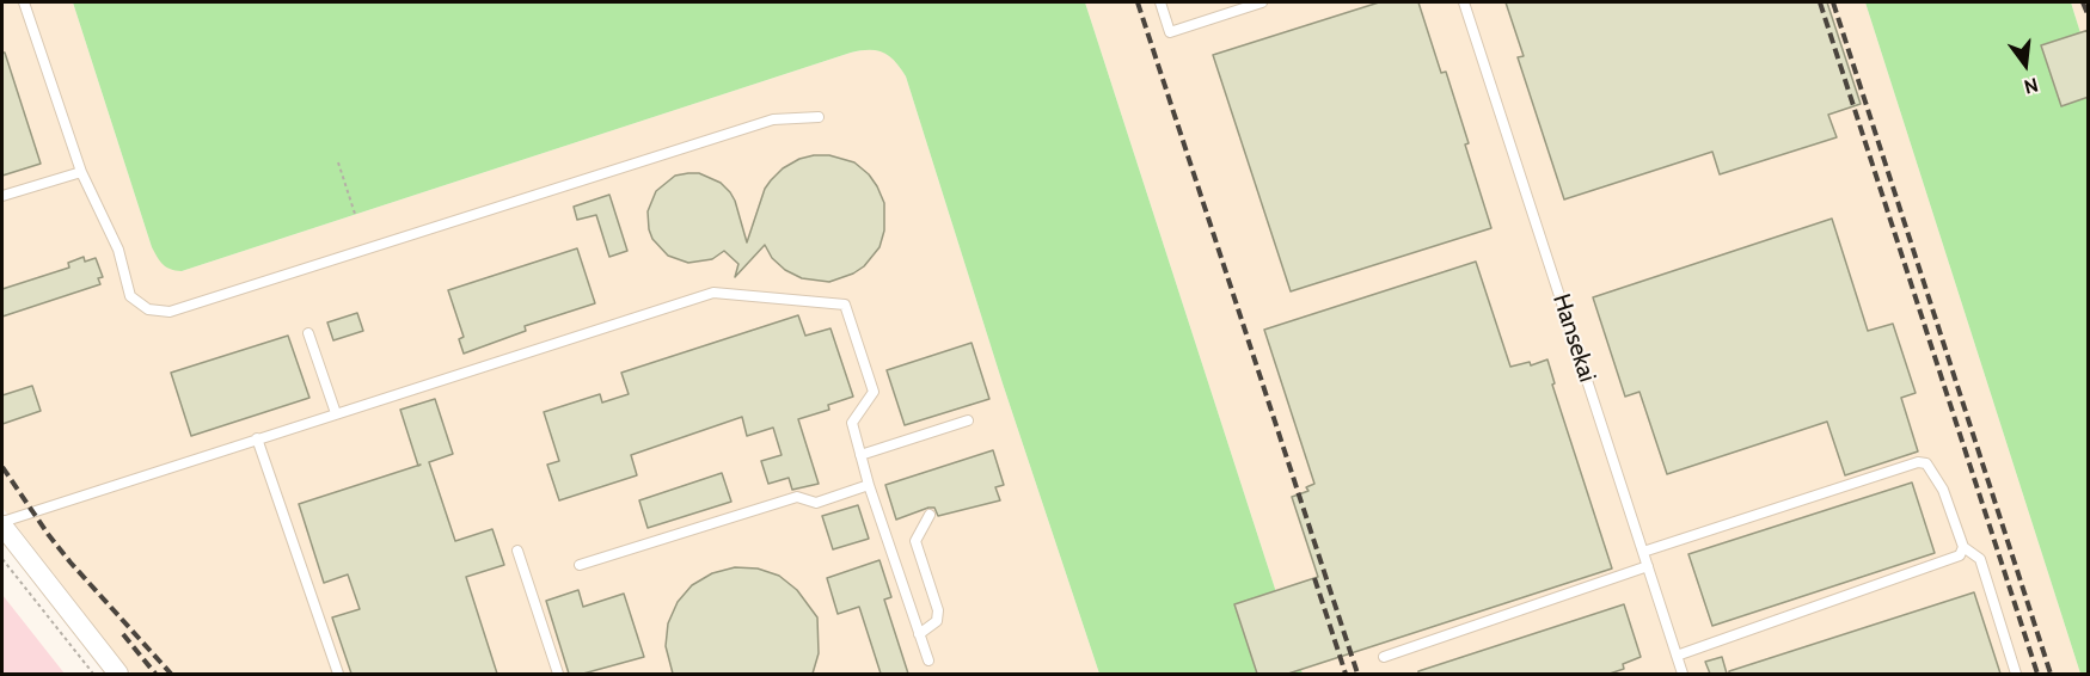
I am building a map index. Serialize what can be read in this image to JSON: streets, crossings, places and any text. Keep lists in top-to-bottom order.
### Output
{
  "streets": {
    "lane": ["Hansekai"]
  },
  "north": "bottom"
}
